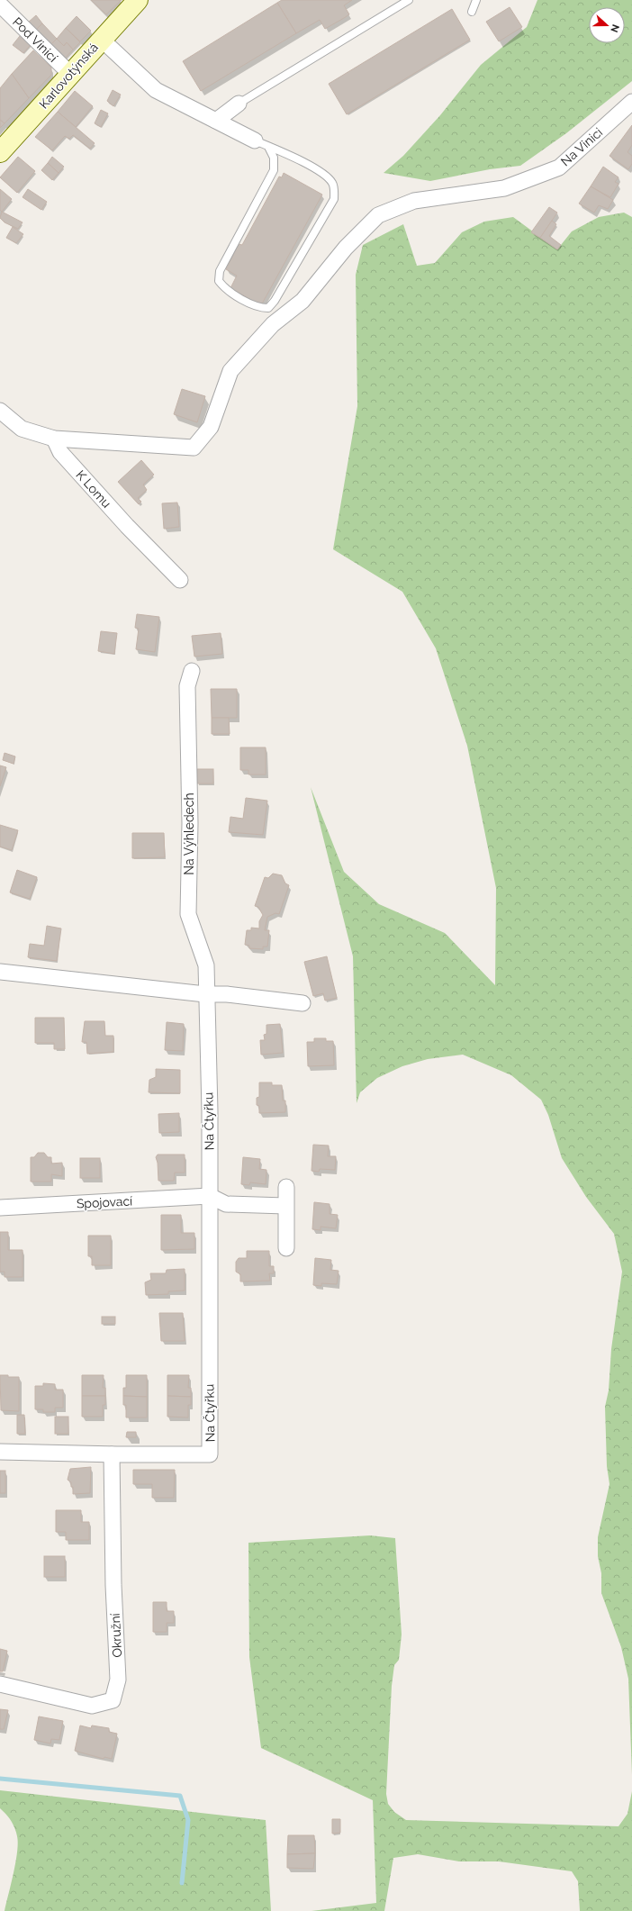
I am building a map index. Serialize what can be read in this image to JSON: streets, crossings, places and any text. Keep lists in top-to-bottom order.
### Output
{
  "streets": {
    "main road": ["Karlovotýnská"],
    "street": [
      "Pod Vinicí",
      "Na Vinici",
      "K Lomu",
      "Na Výhledech",
      "Na Čtyřku",
      "Spojovací",
      "Okružní"
    ]
  },
  "crossings": [
    ["Pod Vinicí", "Karlovotýnská"],
    ["Na Vinici", "K Lomu"],
    ["Na Výhledech", "Na Čtyřku"],
    ["Na Čtyřku", "Spojovací"],
    ["Na Čtyřku", "Okružní"]
  ],
  "north": "right"
}
